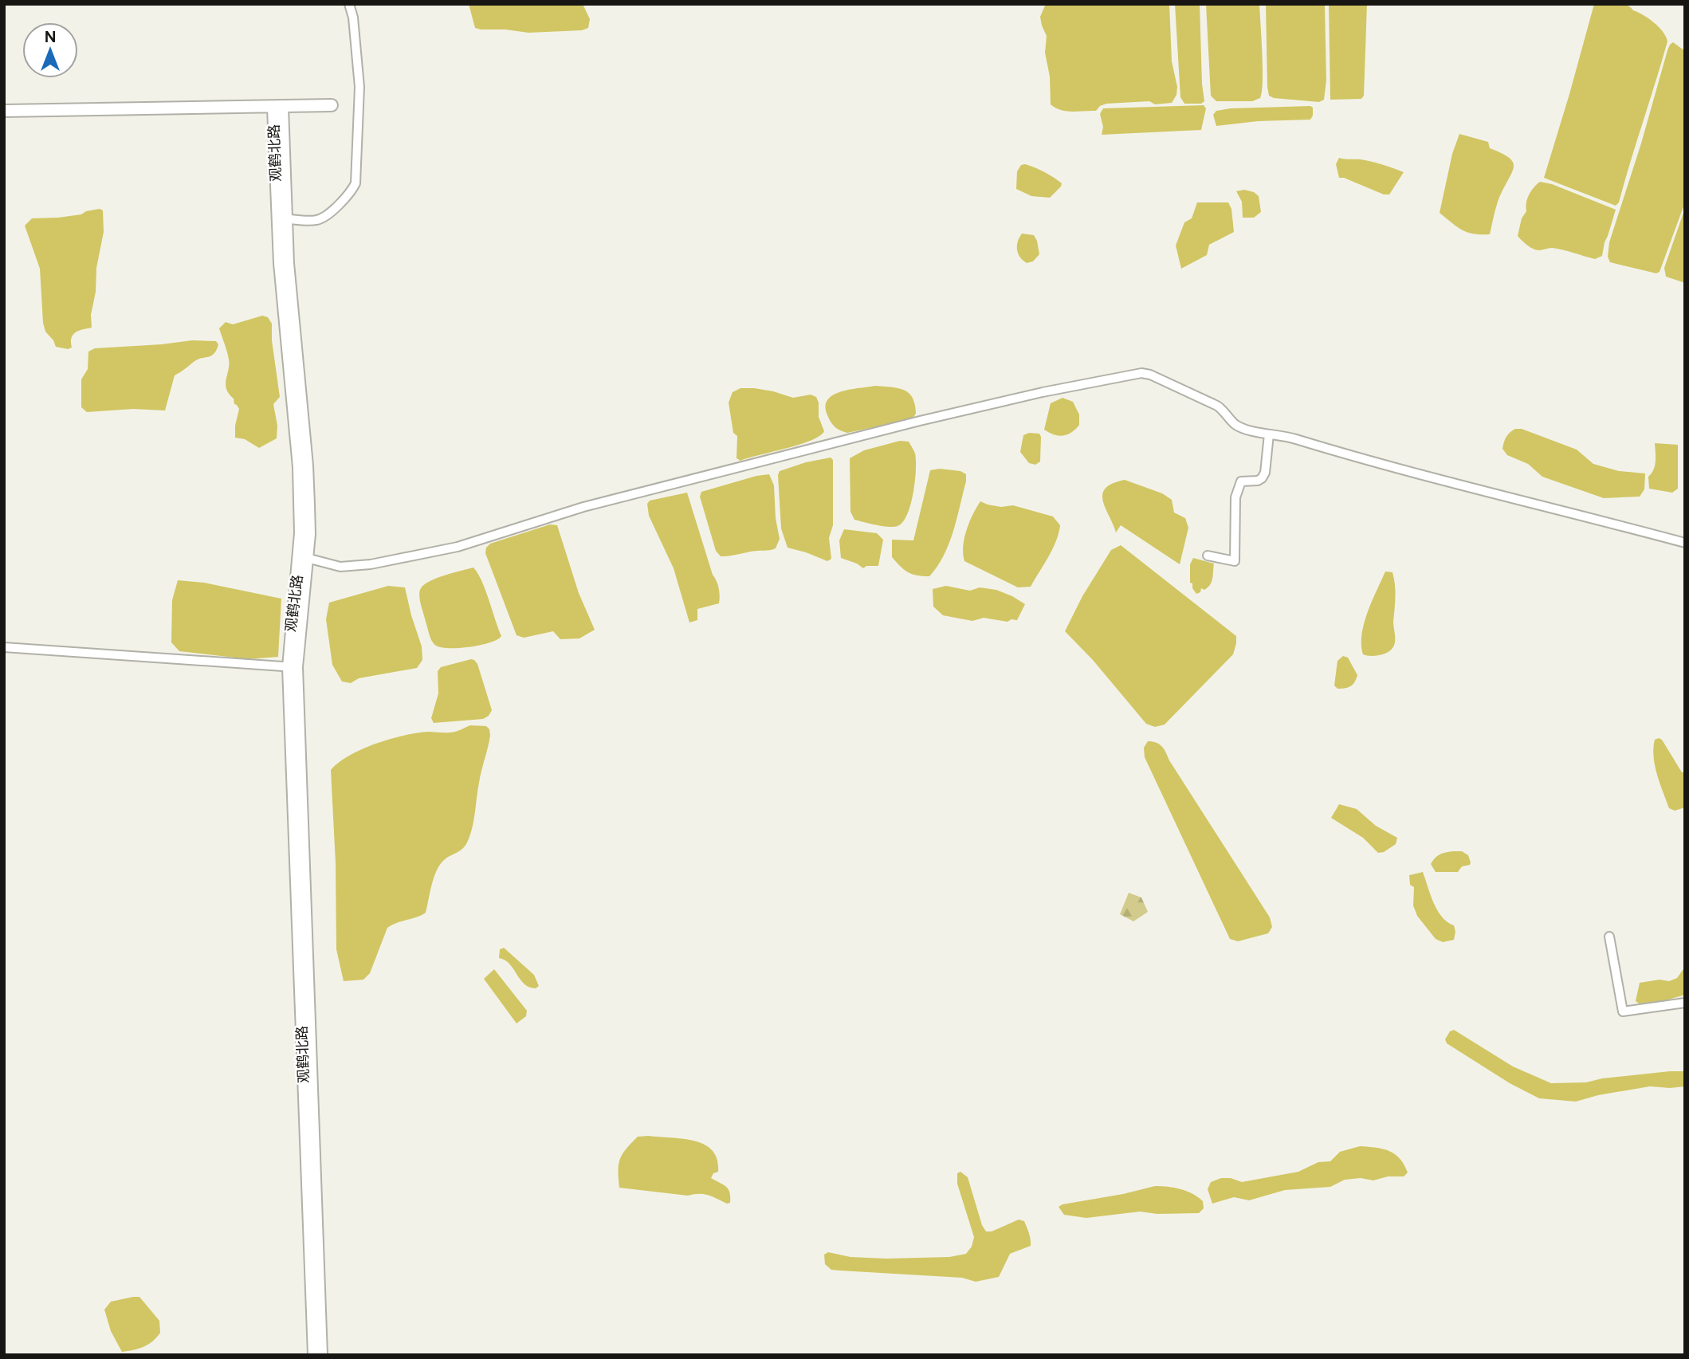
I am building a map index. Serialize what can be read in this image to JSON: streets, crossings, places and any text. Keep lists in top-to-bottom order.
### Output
{
  "streets": {
    "street": ["观鹤北路"]
  },
  "north": "top"
}
